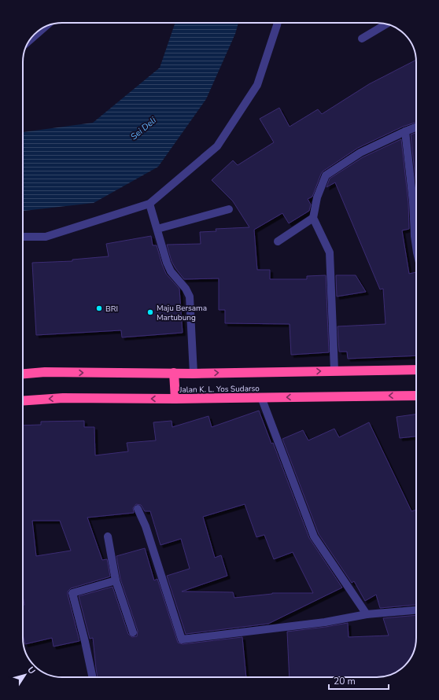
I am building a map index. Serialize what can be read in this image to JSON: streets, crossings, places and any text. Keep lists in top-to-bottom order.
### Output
{
  "streets": {
    "highway": ["Jalan K. L. Yos Sudarso"]
  },
  "water": ["Sei Deli"],
  "places": ["BRI", "Maju Bersama Martubung"],
  "scale_bar": "20 m",
  "north": "top right"
}
